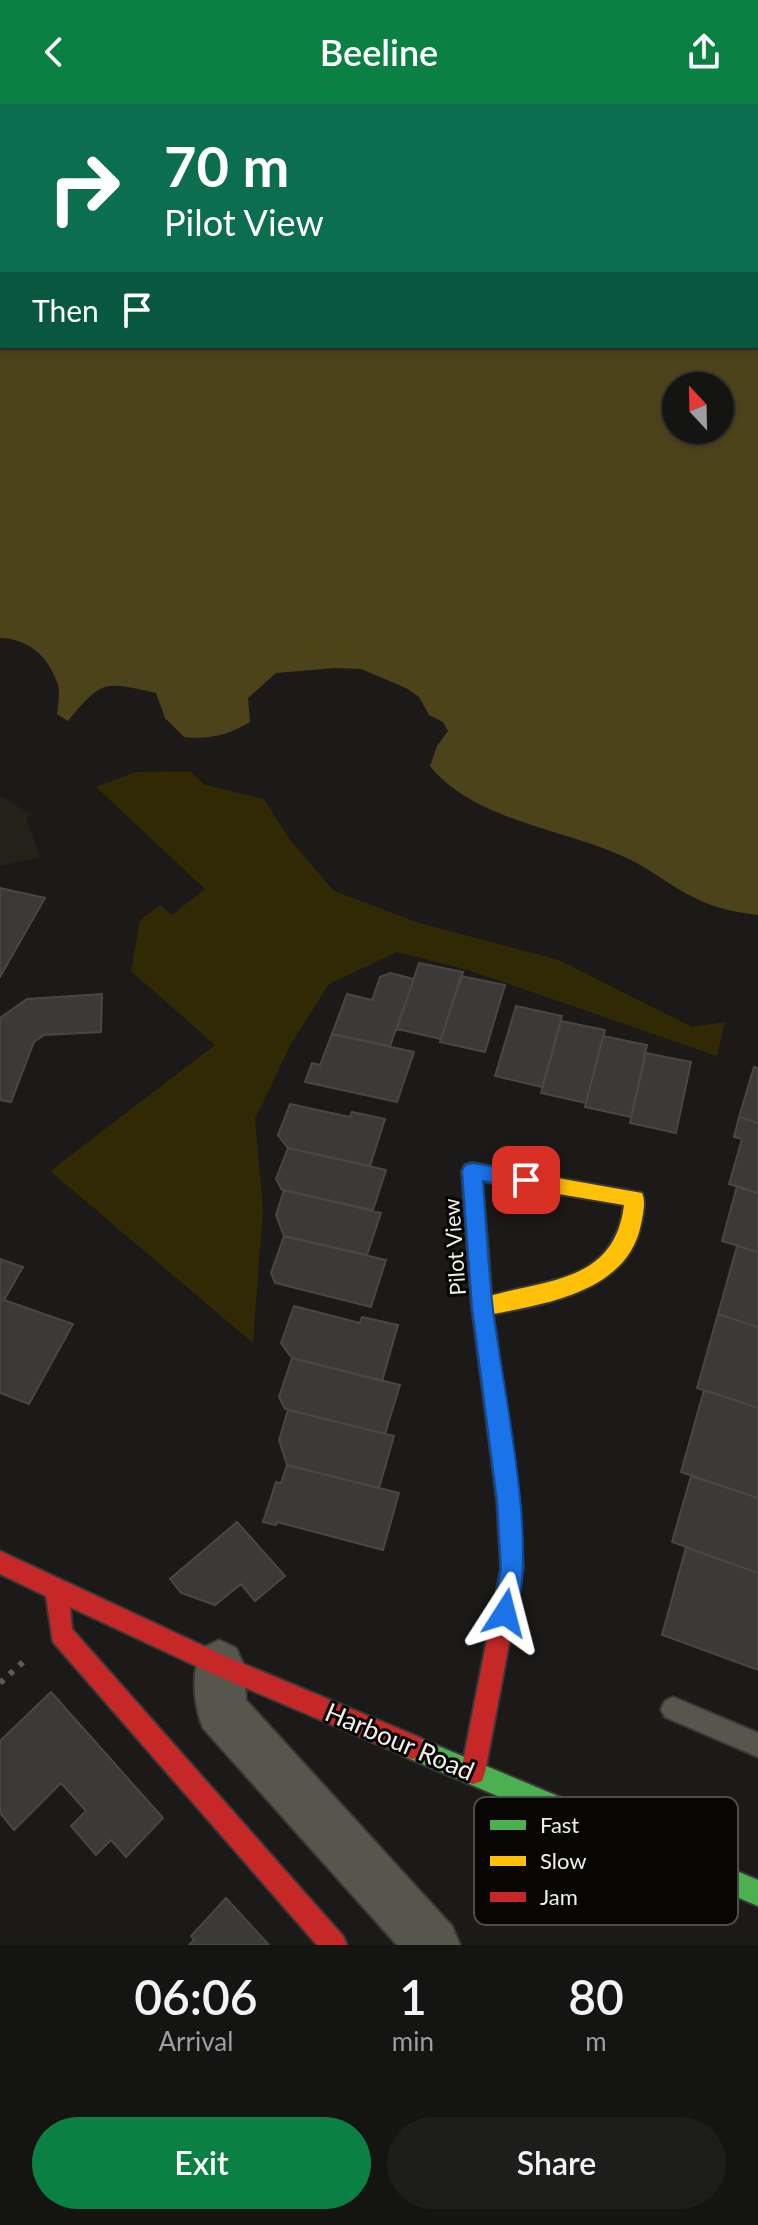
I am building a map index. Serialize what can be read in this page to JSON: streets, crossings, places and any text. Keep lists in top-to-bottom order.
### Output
{
  "streets": {
    "street": ["Pilot View", "Harbour Road"]
  },
  "crossings": [
    ["Pilot View", "Harbour Road"]
  ],
  "legend": ["Fast", "Slow", "Jam"],
  "north": "top",
  "page": {
    "header": "Beeline",
    "turn": ["70 m", "Pilot View"],
    "then": "Then",
    "eta": [
      "06:06",
      "Arrival",
      "1",
      "min",
      "80",
      "m"
    ],
    "buttons": ["Exit", "Share"]
  }
}
